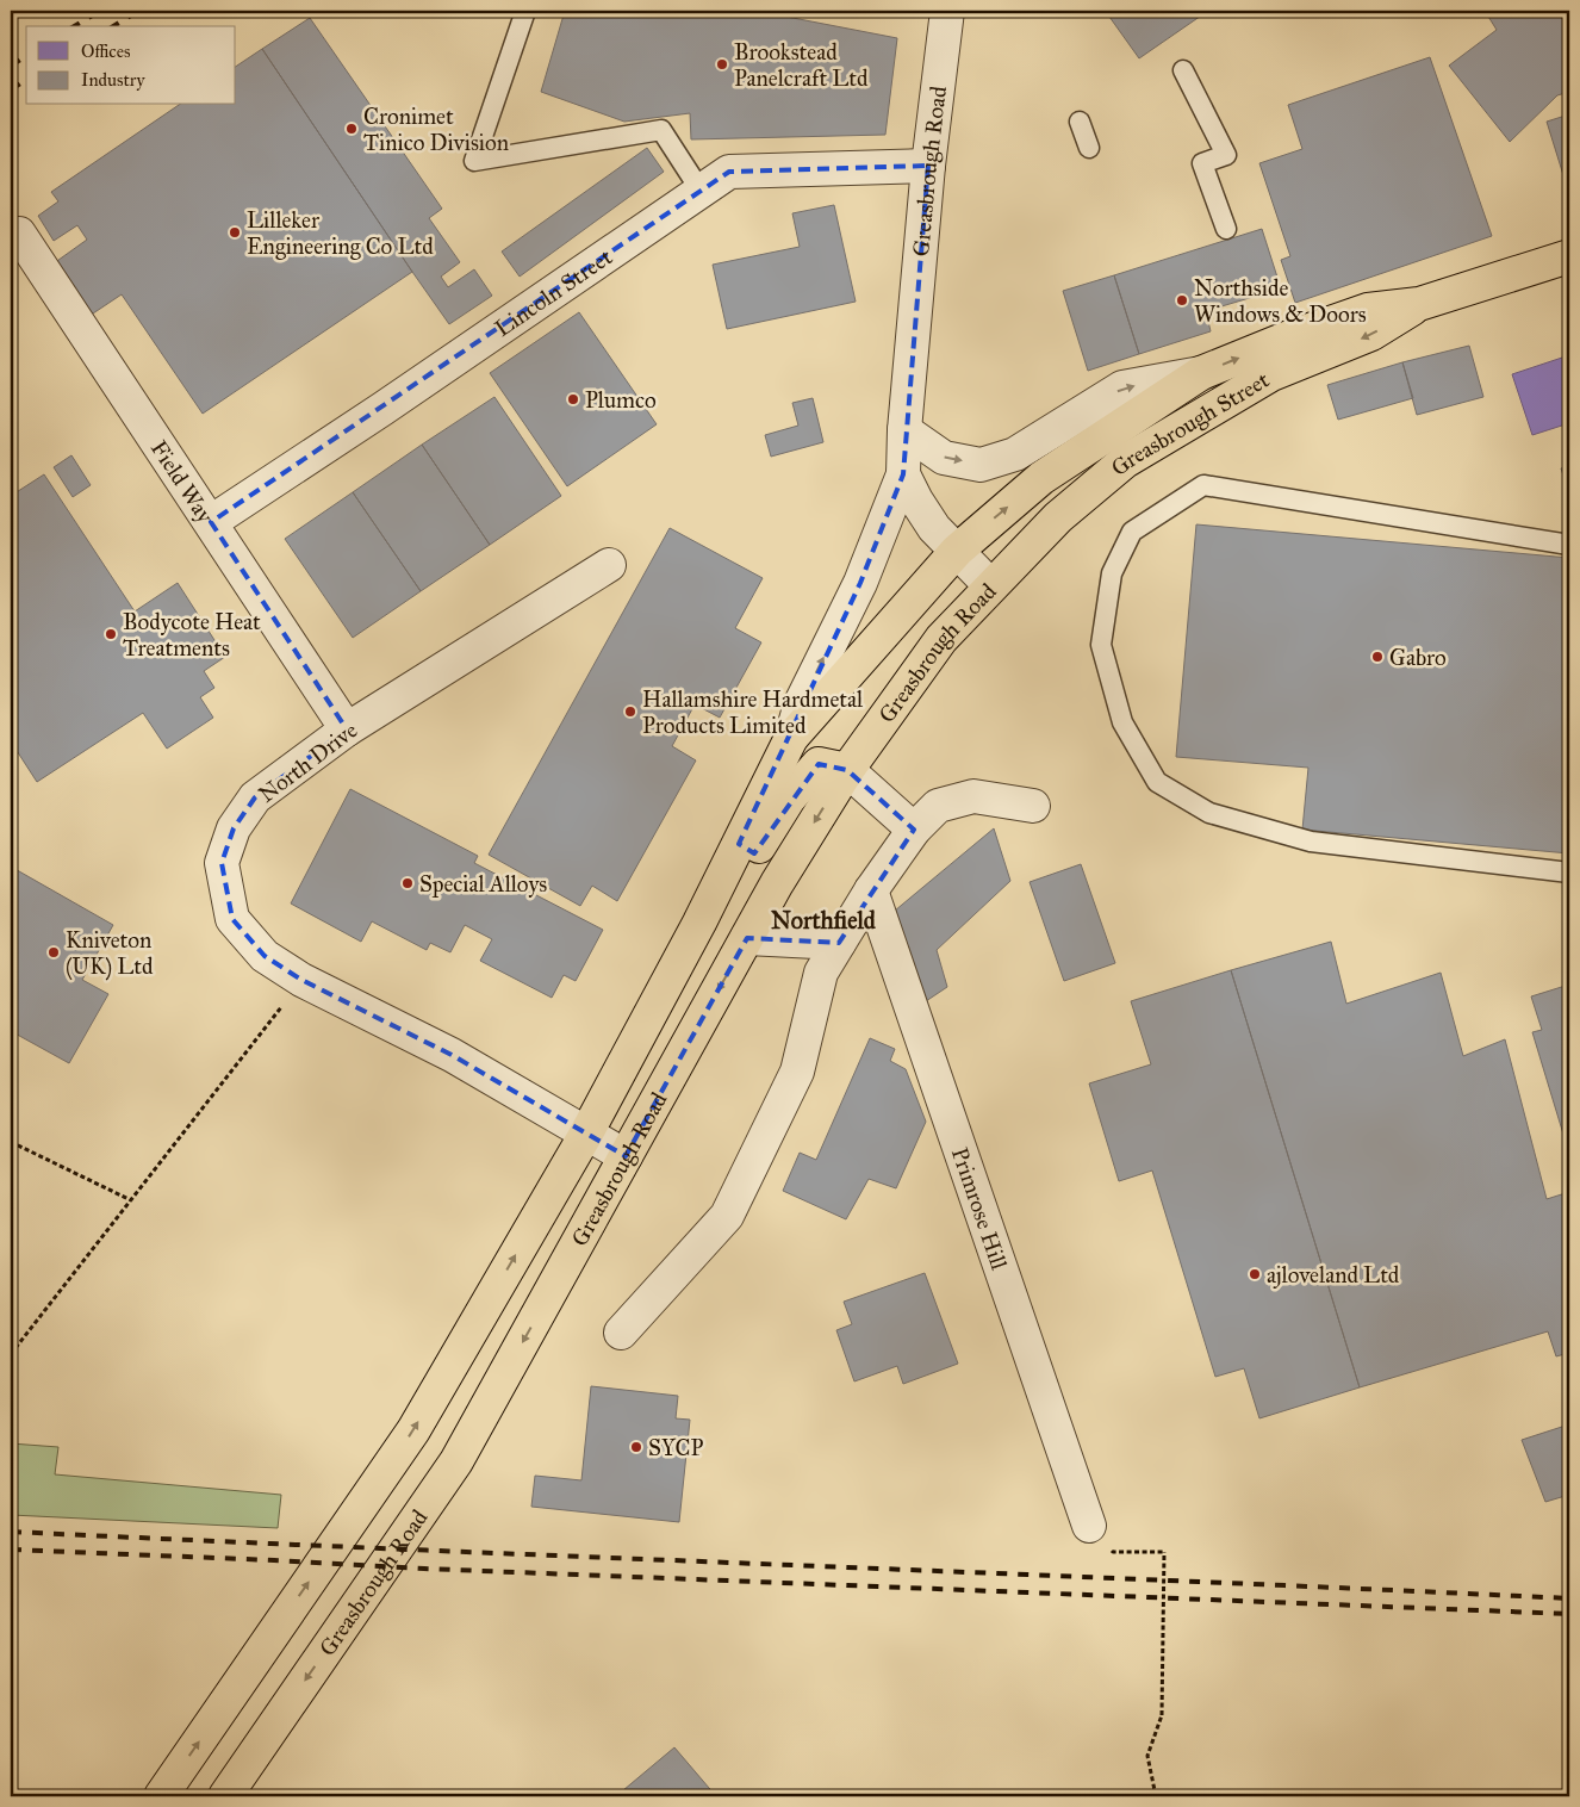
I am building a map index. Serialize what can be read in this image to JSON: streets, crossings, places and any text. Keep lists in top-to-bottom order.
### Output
{
  "streets": {
    "main road": ["Greasbrough Road", "Greasbrough Street"],
    "street": [
      "Lincoln Street",
      "Field Way",
      "North Drive",
      "Primrose Hill"
    ]
  },
  "crossings": [
    ["Greasbrough Road", "Lincoln Street"],
    ["Greasbrough Road", "Greasbrough Street"],
    ["Greasbrough Road", "North Drive"],
    ["Lincoln Street", "Field Way"],
    ["Field Way", "North Drive"]
  ],
  "districts": ["Northfield"],
  "places": [
    "Brookstead Panelcraft Ltd",
    "Cronimet Tinico Division",
    "Lilleker Engineering Co Ltd",
    "Northside Windows & Doors",
    "Plumco",
    "Bodycote Heat Treatments",
    "Gabro",
    "Hallamshire Hardmetal Products Limited",
    "Special Alloys",
    "Kniveton (UK) Ltd",
    "ajloveland Ltd",
    "SYCP"
  ],
  "legend": ["Offices", "Industry"]
}
